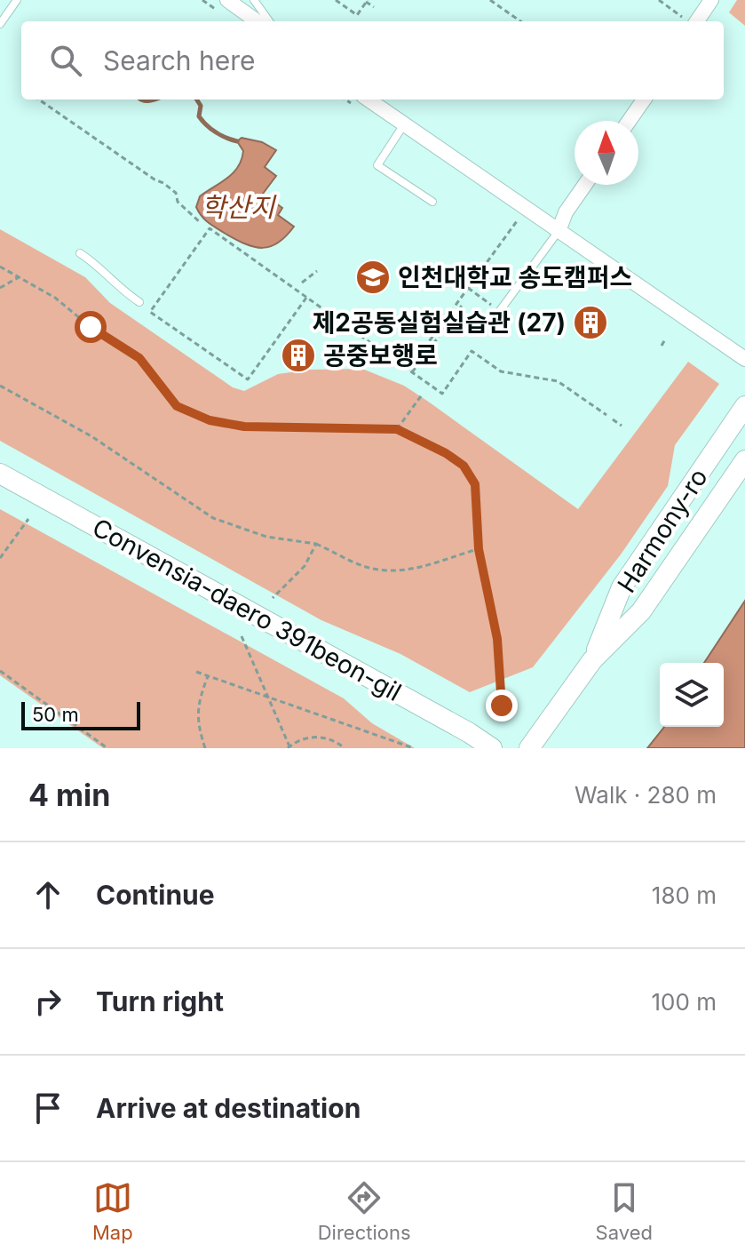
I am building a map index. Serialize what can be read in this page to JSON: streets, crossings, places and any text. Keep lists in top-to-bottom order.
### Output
{
  "streets": {
    "street": ["Harmony-ro", "Convensia-daero 391beon-gil"]
  },
  "water": ["학산지"],
  "places": {
    "school or university": ["인천대학교 송도캠퍼스"],
    "building": ["제2공동실험실습관 (27)", "공중보행로"]
  },
  "scale_bar": "50 m",
  "north": "top",
  "page": {
    "search": "Search here",
    "scale": "50 m",
    "heading": ["4 min", "Walk · 280 m"],
    "list": [
      ["Continue", "180 m"],
      ["Turn right", "100 m"],
      "Arrive at destination"
    ],
    "nav": ["Map", "Directions", "Saved"]
  }
}
